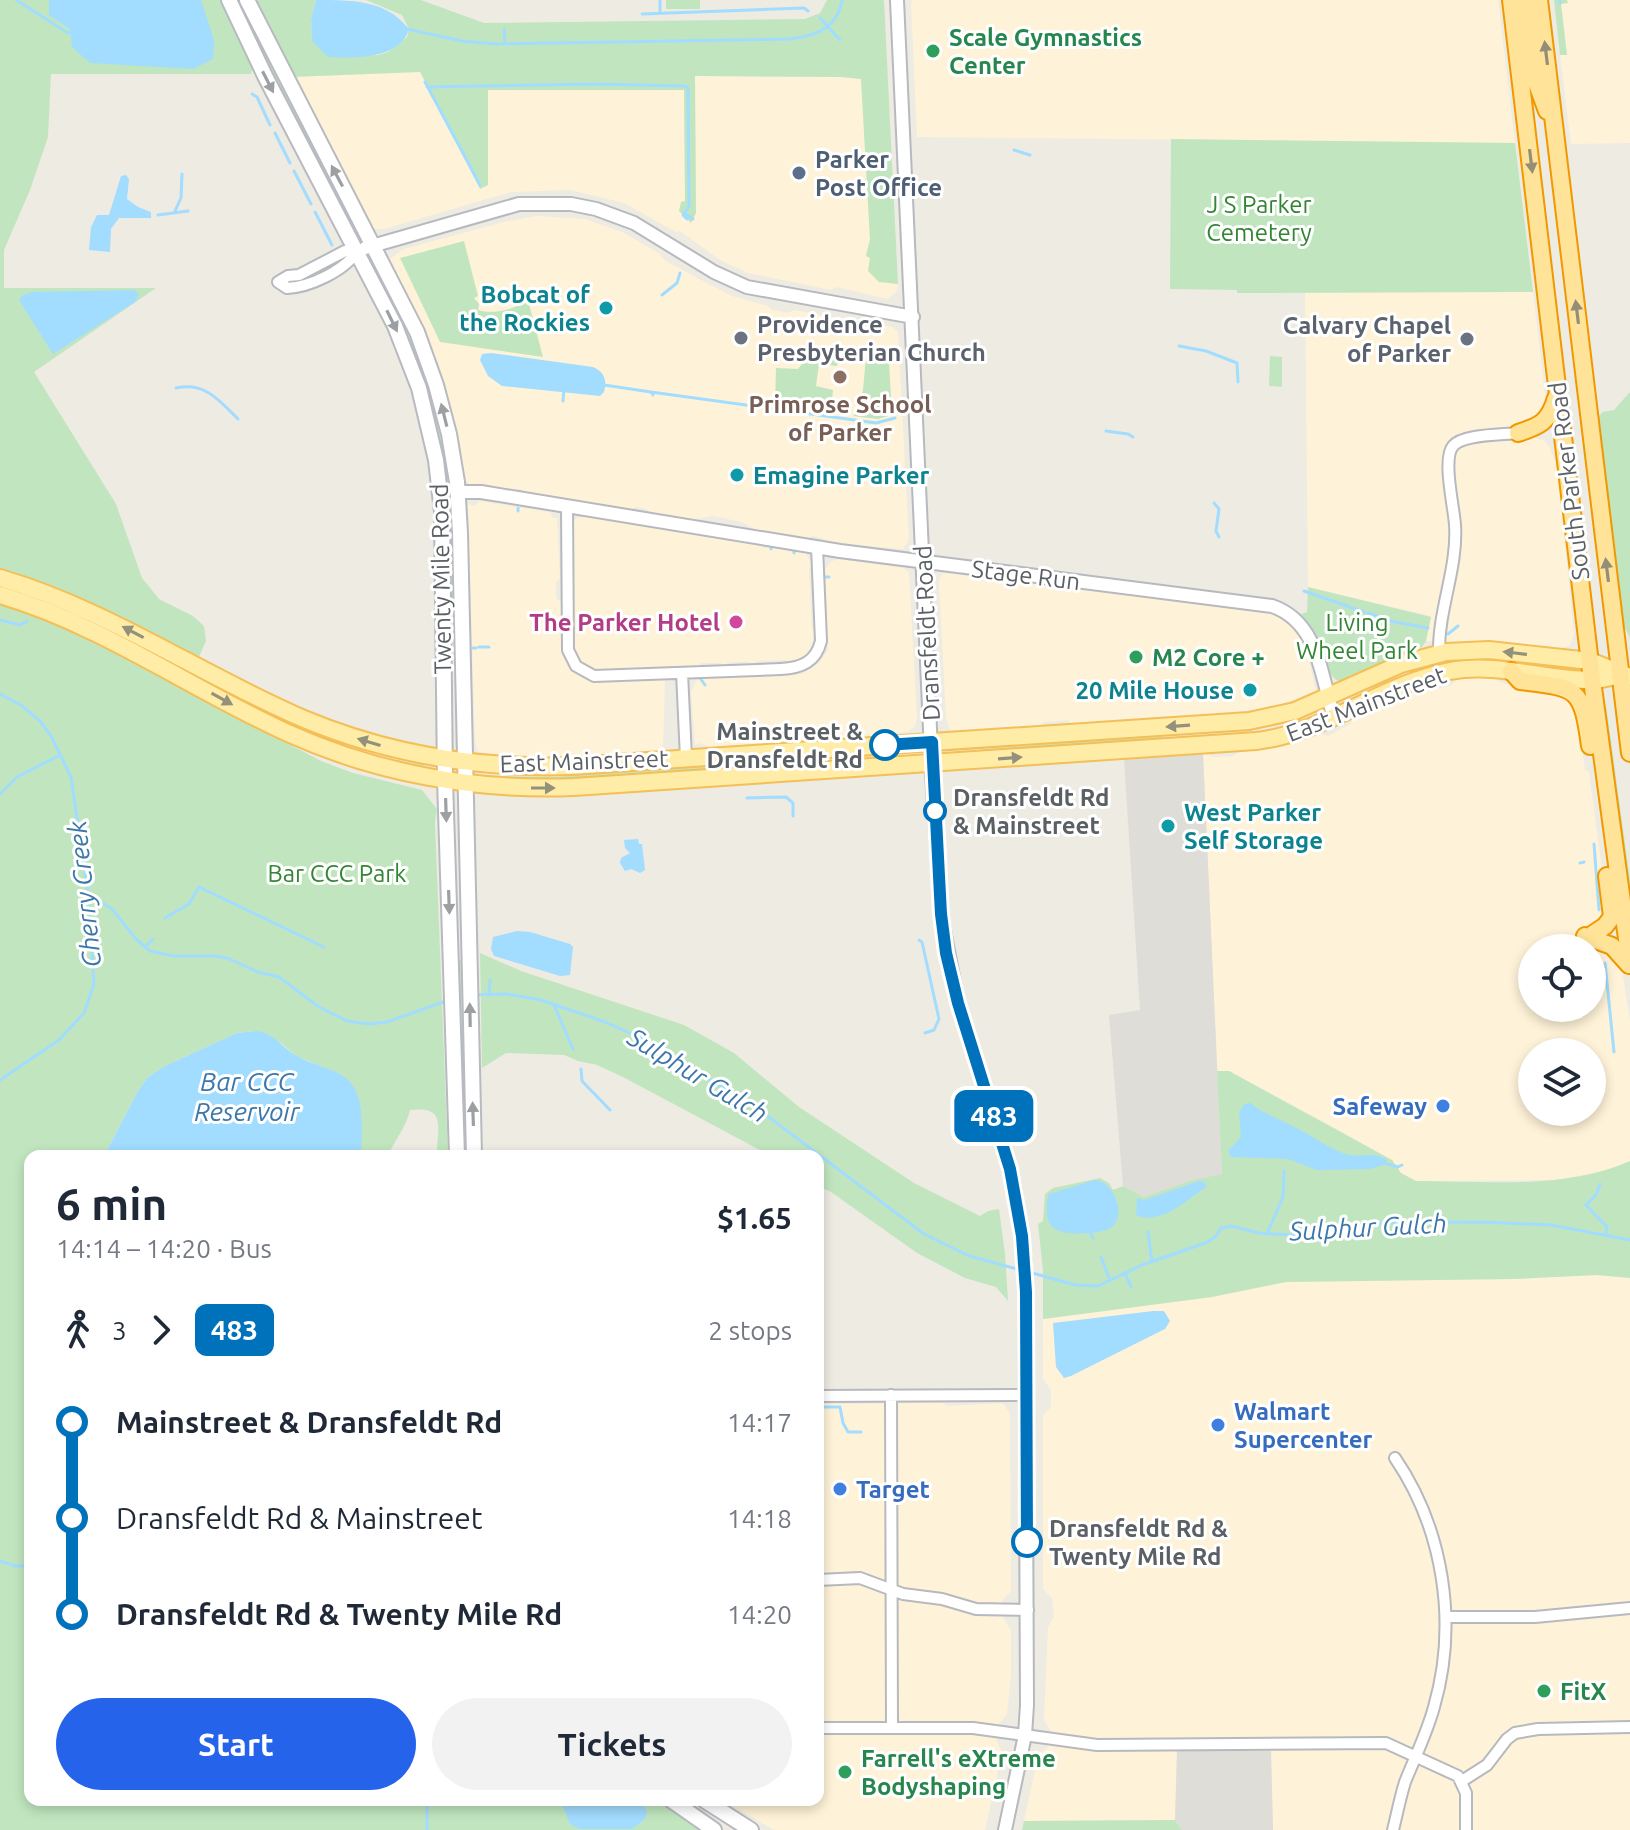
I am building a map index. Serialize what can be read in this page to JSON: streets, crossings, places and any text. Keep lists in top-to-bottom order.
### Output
{
  "streets": {
    "highway": ["South Parker Road"],
    "main road": ["Twenty Mile Road", "East Mainstreet"],
    "street": ["Stage Run", "Dransfeldt Road"]
  },
  "crossings": [
    ["South Parker Road", "East Mainstreet"],
    ["Stage Run", "Twenty Mile Road"],
    ["Stage Run", "Dransfeldt Road"],
    ["Stage Run", "East Mainstreet"],
    ["Twenty Mile Road", "East Mainstreet"],
    ["Dransfeldt Road", "East Mainstreet"]
  ],
  "water": ["Cherry Creek", "Sulphur Gulch", "Bar CCC Reservoir"],
  "parks": ["J S Parker Cemetery", "Living Wheel Park", "Bar CCC Park"],
  "places": [
    "Scale Gymnastics Center",
    "Parker Post Office",
    "Bobcat of the Rockies",
    "Providence Presbyterian Church",
    "Calvary Chapel of Parker",
    "Primrose School of Parker",
    "Emagine Parker",
    "The Parker Hotel",
    "M2 Core +",
    "20 Mile House",
    "Mainstreet & Dransfeldt Rd",
    "Dransfeldt Rd & Mainstreet",
    "West Parker Self Storage",
    "Safeway",
    "Walmart Supercenter",
    "Target",
    "Dransfeldt Rd & Twenty Mile Rd",
    "FitX",
    "Farrell's eXtreme Bodyshaping"
  ],
  "lines": ["bus line 483"],
  "page": {
    "on_map": "483",
    "heading": ["6 min", "14:14 – 14:20 · Bus", "$1.65"],
    "legs": ["3", "483", "2 stops"],
    "list": [
      {
        "name": "Mainstreet & Dransfeldt Rd",
        "value": "14:17"
      },
      {
        "name": "Dransfeldt Rd & Mainstreet",
        "value": "14:18"
      },
      {
        "name": "Dransfeldt Rd & Twenty Mile Rd",
        "value": "14:20"
      }
    ],
    "buttons": ["Start", "Tickets"]
  }
}
